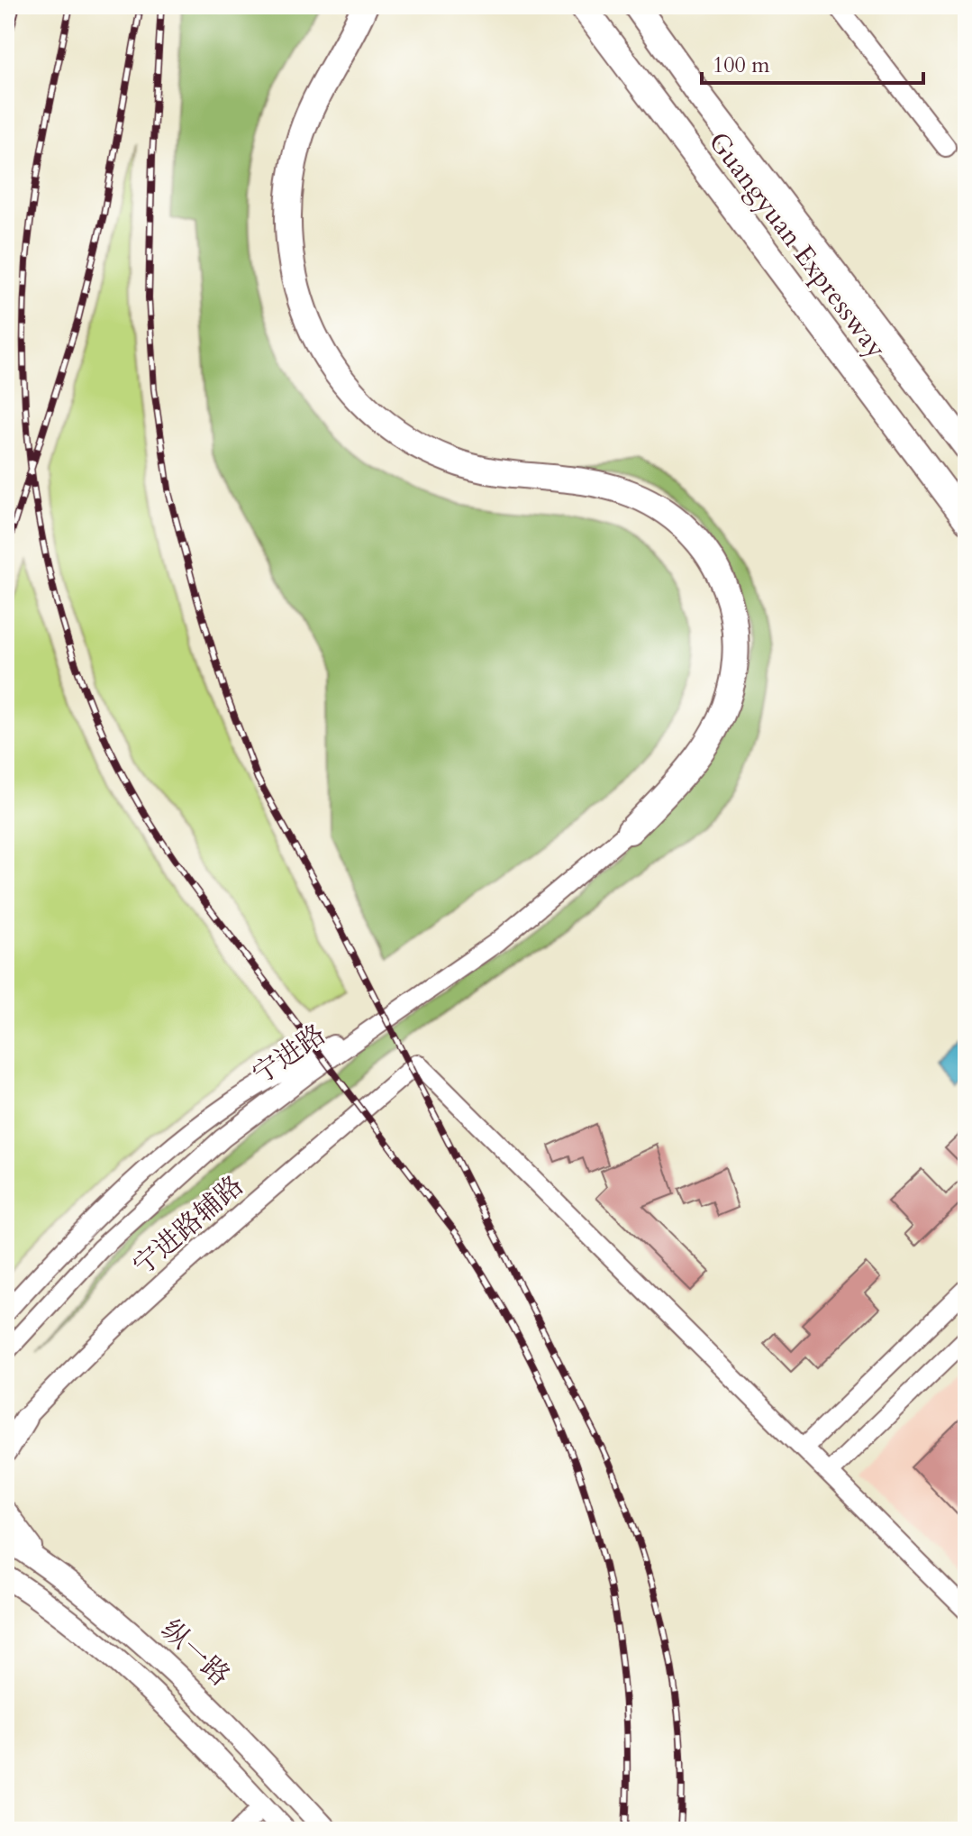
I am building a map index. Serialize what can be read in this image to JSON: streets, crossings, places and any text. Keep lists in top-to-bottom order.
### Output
{
  "streets": {
    "highway": ["Guangyuan Expressway"],
    "main road": ["纵一路"],
    "street": ["宁进路", "宁进路辅路"]
  },
  "scale_bar": "100 m"
}
